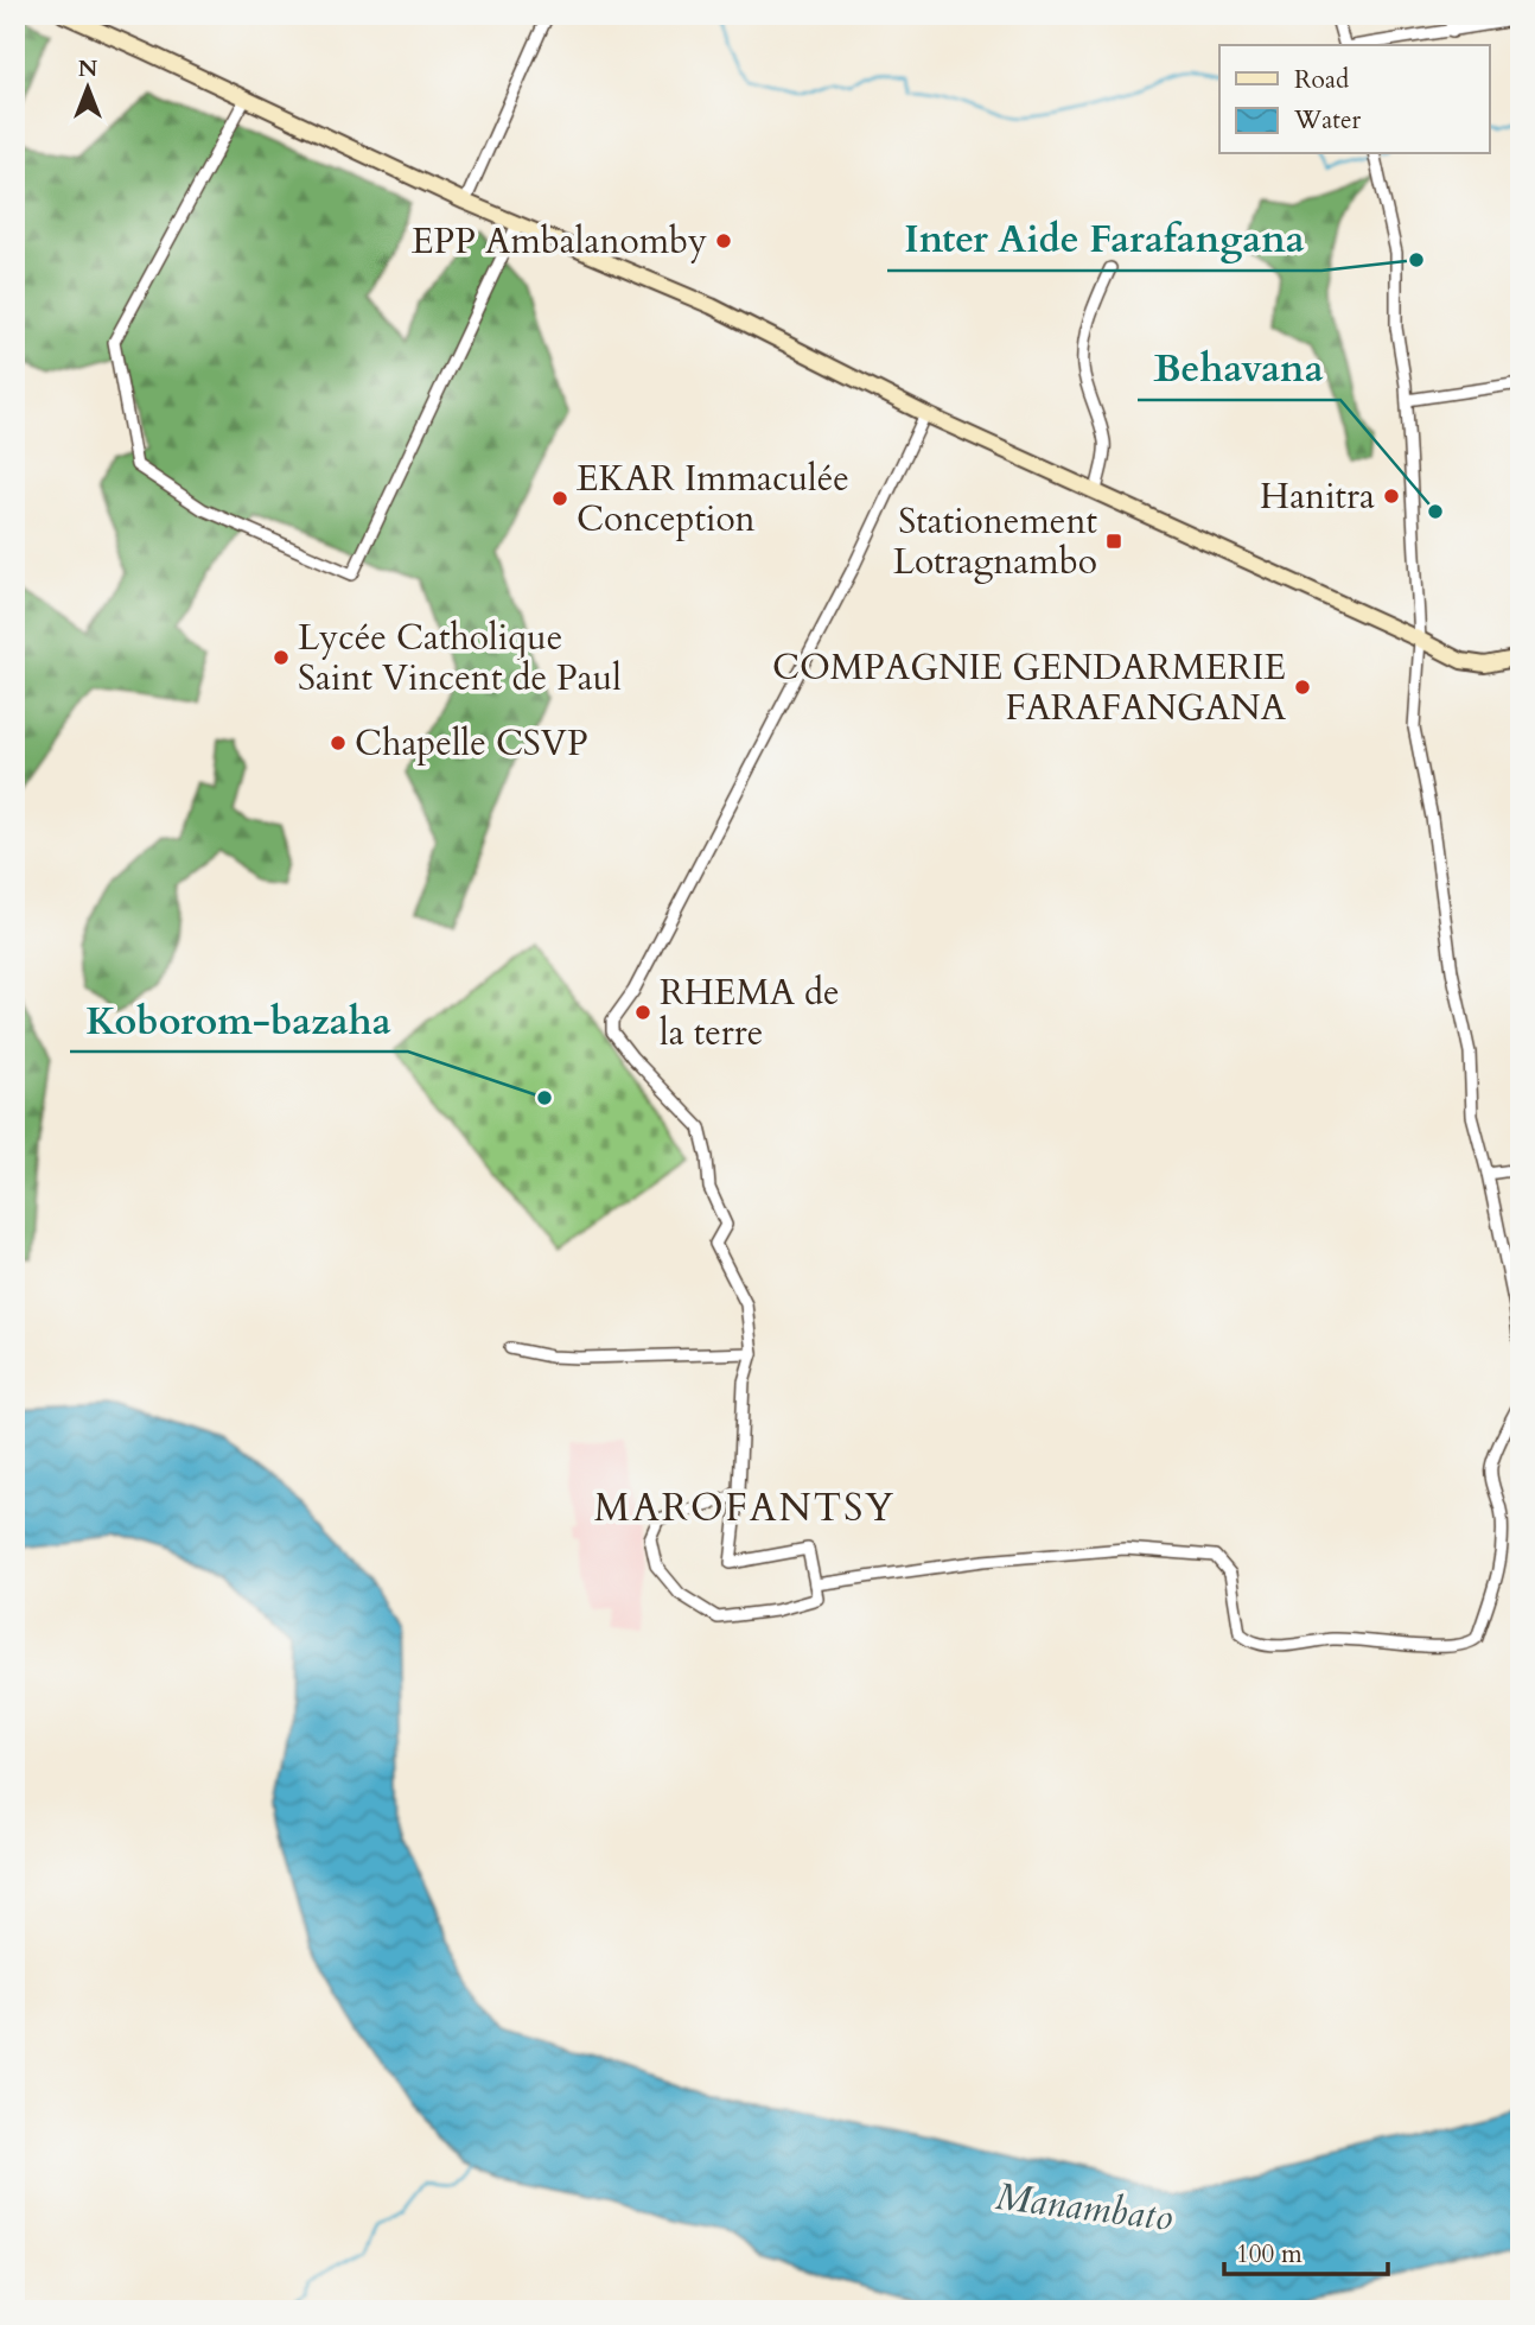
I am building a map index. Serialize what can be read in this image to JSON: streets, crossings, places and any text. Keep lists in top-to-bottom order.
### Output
{
  "districts": ["MAROFANTSY"],
  "water": ["Manambato"],
  "places": {
    "other": [
      "EPP Ambalanomby",
      "Inter Aide Farafangana",
      "Hanitra",
      "EKAR Immaculée Conception",
      "Behavana",
      "Lycée Catholique Saint Vincent de Paul",
      "COMPAGNIE GENDARMERIE FARAFANGANA",
      "Chapelle CSVP",
      "RHEMA de la terre",
      "Koborom-bazaha"
    ],
    "transit": ["Stationement Lotragnambo"]
  },
  "legend": ["Road", "Water"],
  "scale_bar": "100 m",
  "north": "top"
}
